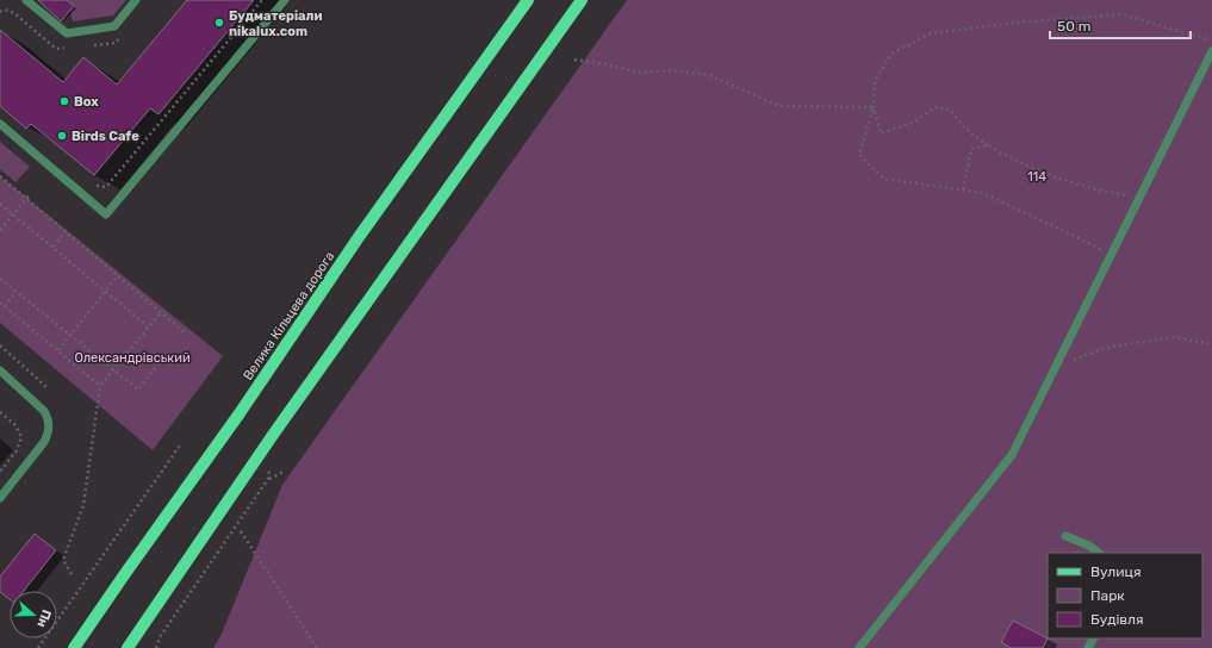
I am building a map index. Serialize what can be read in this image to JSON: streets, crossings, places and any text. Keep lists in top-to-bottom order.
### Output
{
  "streets": {
    "main road": ["Велика Кільцева дорога"]
  },
  "parks": ["114", "Олександрівський"],
  "places": ["Будматеріали nikalux.com", "Box", "Birds Cafe"],
  "legend": ["Вулиця", "Парк", "Будівля"],
  "scale_bar": "50 m",
  "north": "right"
}
